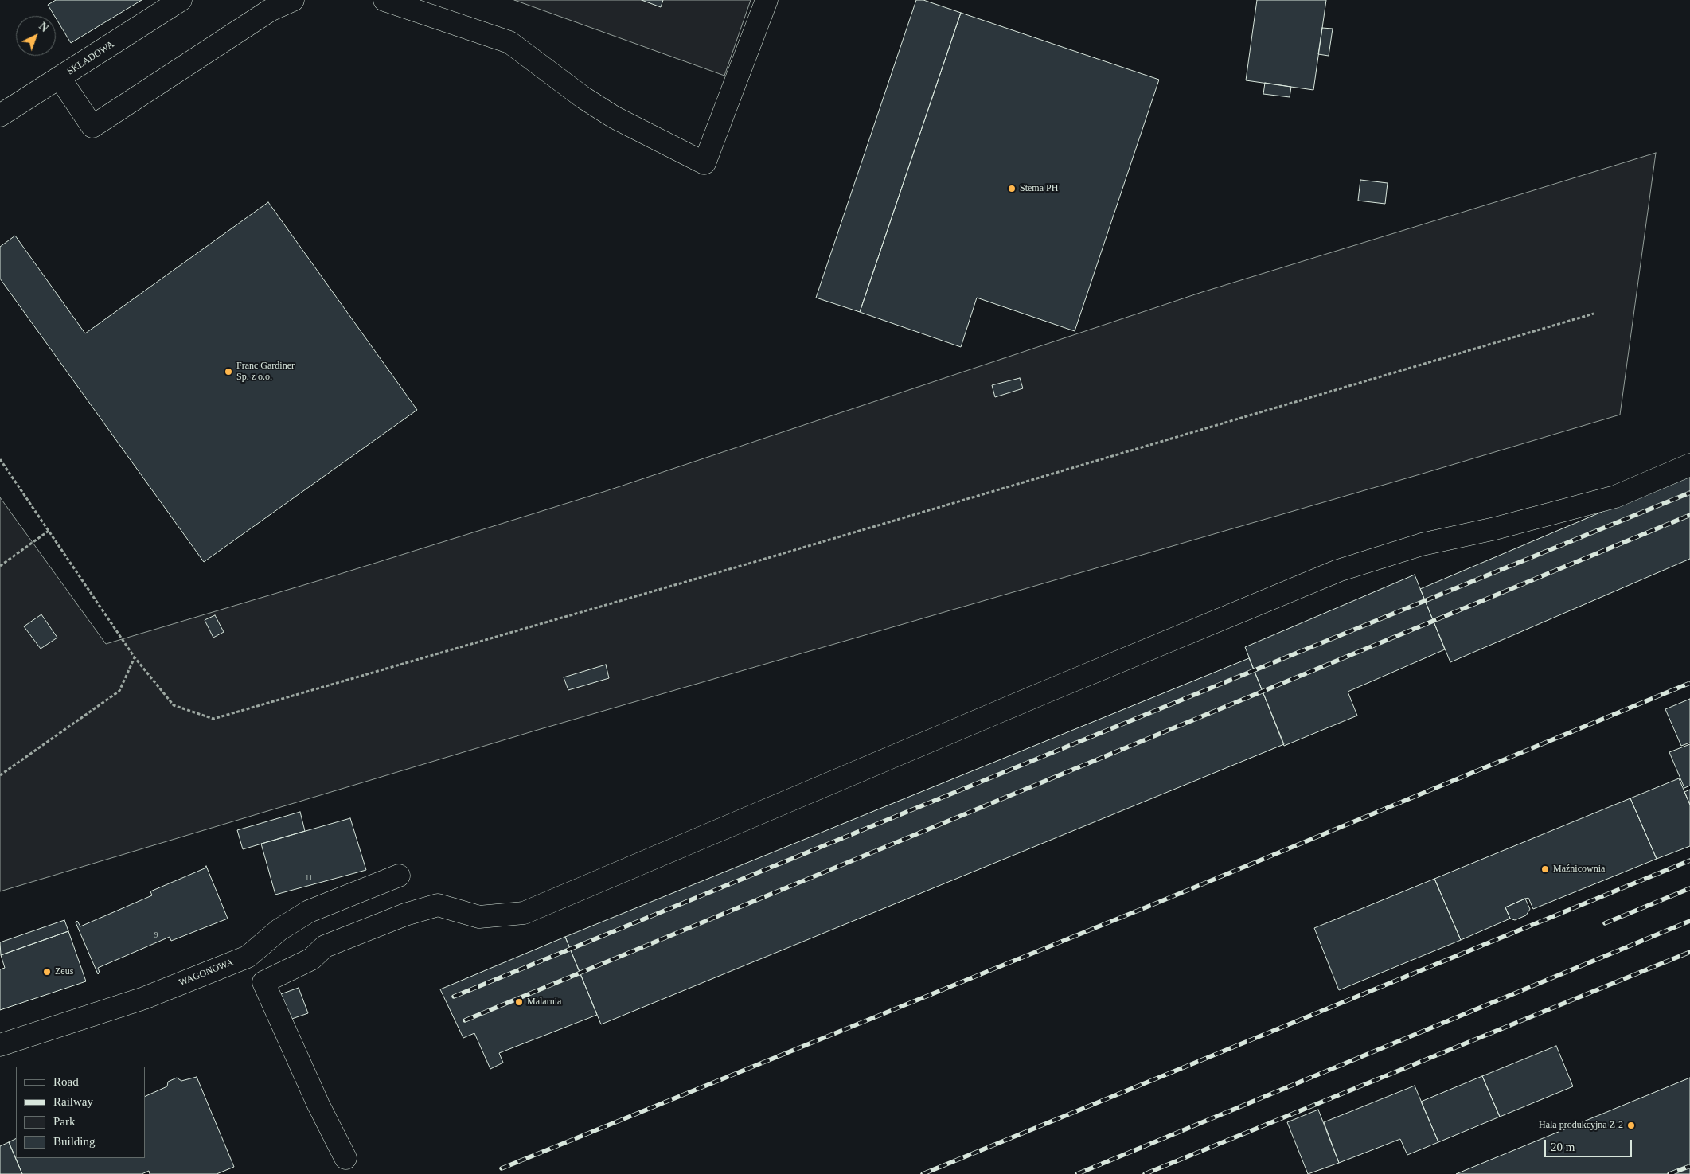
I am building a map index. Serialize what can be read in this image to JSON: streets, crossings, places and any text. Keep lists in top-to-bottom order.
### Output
{
  "streets": {
    "lane": ["SKŁADOWA", "WAGONOWA"]
  },
  "places": [
    "Stema PH",
    "Franc Gardiner Sp. z o.o.",
    "Maźnicownia",
    "Zeus",
    "Malarnia",
    "Hala produkcyjna Z-2"
  ],
  "house_numbers": ["11", "9"],
  "legend": [
    "Road",
    "Railway",
    "Park",
    "Building"
  ],
  "scale_bar": "20 m",
  "north": "top right"
}
